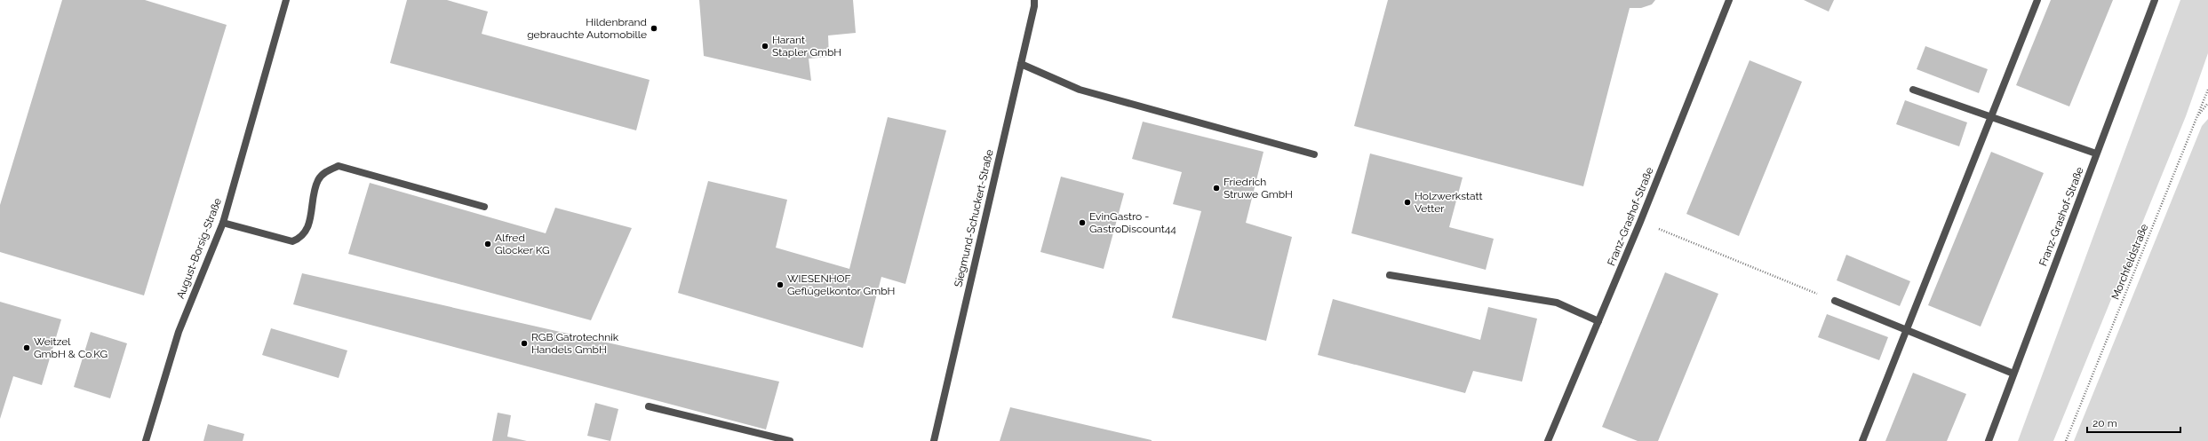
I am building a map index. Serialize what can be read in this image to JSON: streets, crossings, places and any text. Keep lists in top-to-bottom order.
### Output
{
  "streets": {
    "street": ["Franz-Grashof-Straße", "Siegmund-Schuckert-Straße", "August-Borsig-Straße"],
    "path": ["Morchfeldstraße"]
  },
  "places": [
    "Hildenbrand gebrauchte Automobille",
    "Harant Stapler GmbH",
    "Friedrich Struwe GmbH",
    "Holzwerkstatt Vetter",
    "EvinGastro - GastroDiscount44",
    "Alfred Glocker KG",
    "WIESENHOF Geflügelkontor GmbH",
    "RGB Gatrotechnik Handels GmbH",
    "Weitzel GmbH & Co.KG"
  ],
  "scale_bar": "20 m"
}
